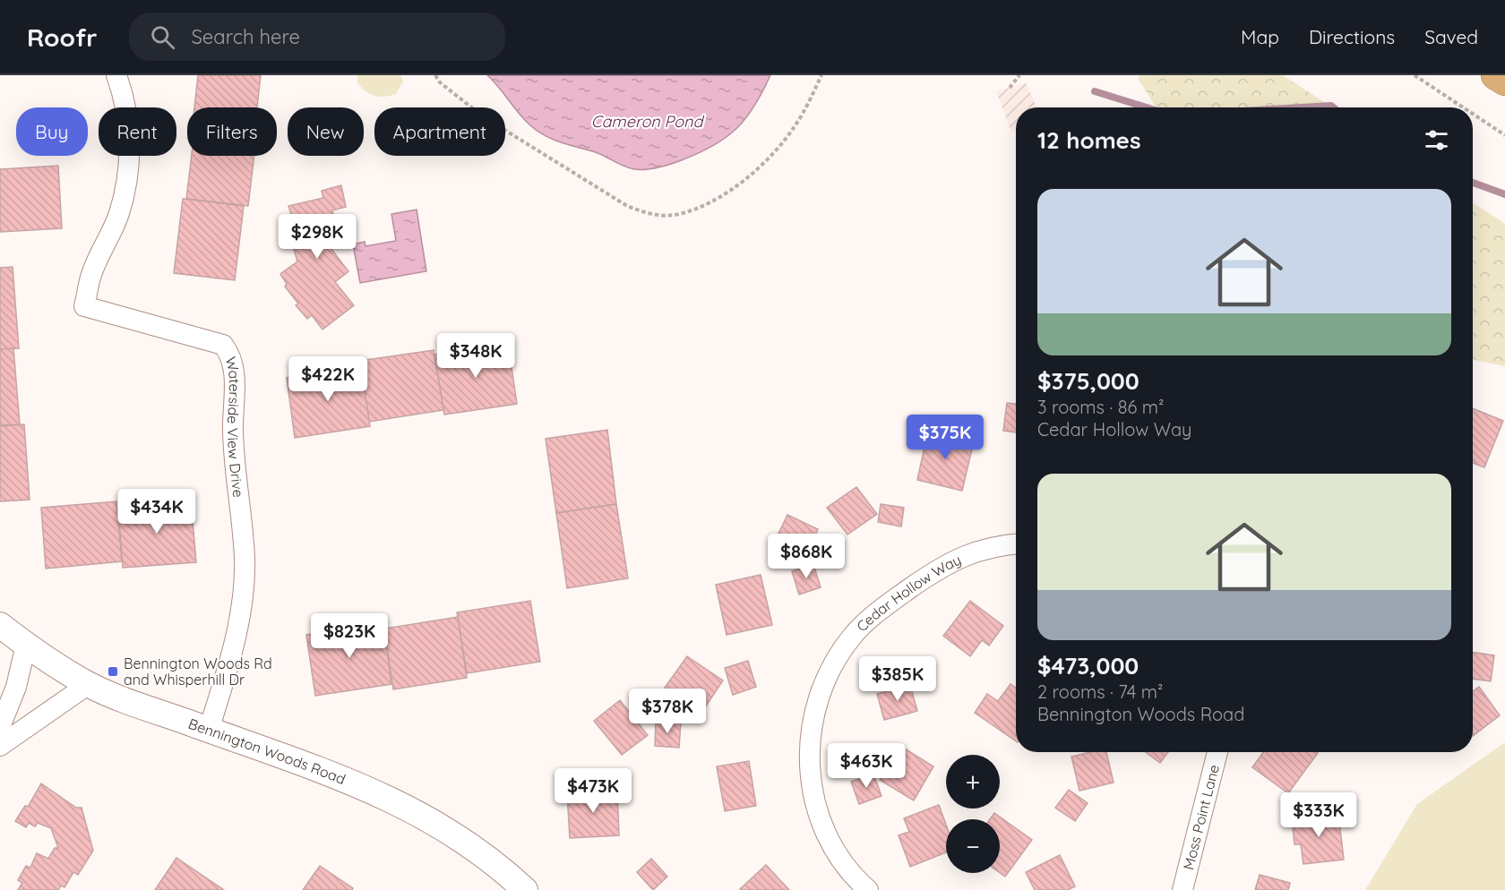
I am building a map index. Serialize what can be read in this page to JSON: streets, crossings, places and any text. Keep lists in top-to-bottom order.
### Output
{
  "streets": {
    "street": [
      "Waterside View Drive",
      "Cedar Hollow Way",
      "Bennington Woods Road",
      "Moss Point Lane"
    ]
  },
  "crossings": [
    ["Waterside View Drive", "Bennington Woods Road"]
  ],
  "water": ["Cameron Pond"],
  "places": {
    "transit": ["Bennington Woods Rd and Whisperhill Dr"]
  },
  "page": {
    "header": "Roofr",
    "search": "Search here",
    "nav": ["Map", "Directions", "Saved"],
    "chip": [
      "Buy",
      "Rent",
      "Filters",
      "New",
      "Apartment"
    ],
    "heading": "12 homes",
    "list": [
      {
        "name": "$375,000",
        "note": "3 rooms · 86 m² · Cedar Hollow Way"
      },
      {
        "name": "$473,000",
        "note": "2 rooms · 74 m² · Bennington Woods Road"
      }
    ],
    "price": [
      "$298K",
      "$348K",
      "$422K",
      "$375K",
      "$434K",
      "$868K",
      "$823K",
      "$385K",
      "$378K",
      "$463K",
      "$473K",
      "$333K"
    ],
    "map_buttons": ["+", "−"]
  }
}
